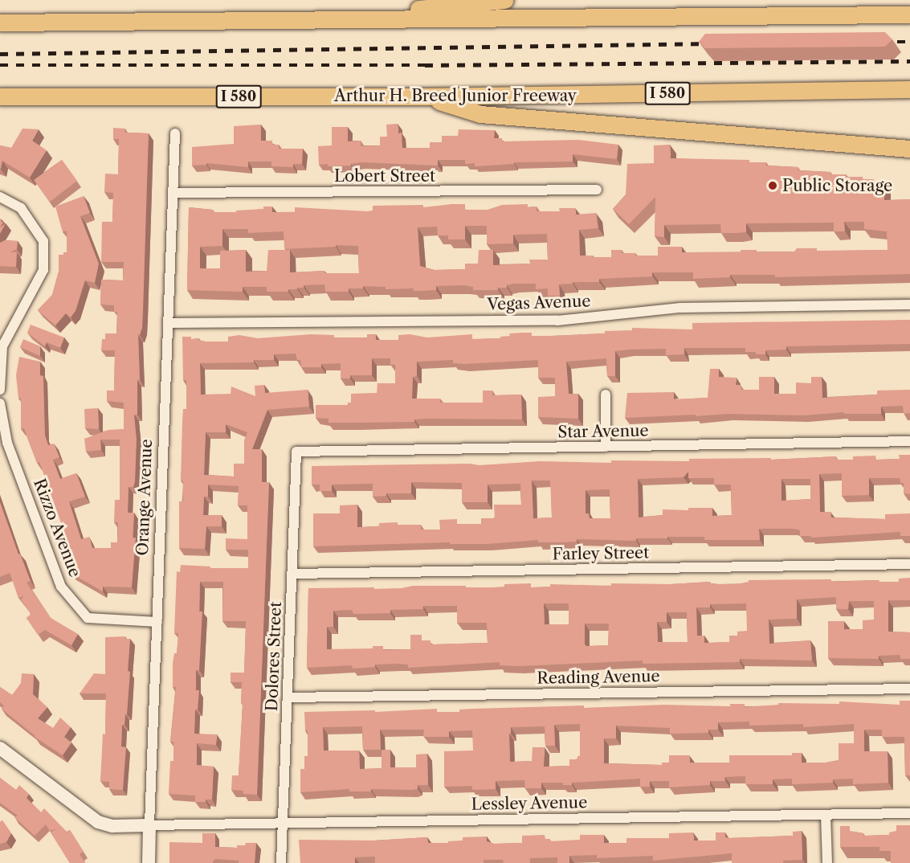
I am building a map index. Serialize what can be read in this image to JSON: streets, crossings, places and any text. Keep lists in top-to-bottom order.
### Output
{
  "streets": {
    "highway": ["I 580", "Arthur H. Breed Junior Freeway"],
    "street": [
      "Lobert Street",
      "Vegas Avenue",
      "Star Avenue",
      "Orange Avenue",
      "Rizzo Avenue",
      "Farley Street",
      "Dolores Street",
      "Reading Avenue",
      "Lessley Avenue"
    ]
  },
  "crossings": [
    ["Lobert Street", "Orange Avenue"],
    ["Vegas Avenue", "Orange Avenue"],
    ["Star Avenue", "Dolores Street"],
    ["Orange Avenue", "Rizzo Avenue"],
    ["Orange Avenue", "Lessley Avenue"],
    ["Farley Street", "Dolores Street"],
    ["Dolores Street", "Reading Avenue"],
    ["Dolores Street", "Lessley Avenue"]
  ],
  "places": ["Public Storage"]
}
